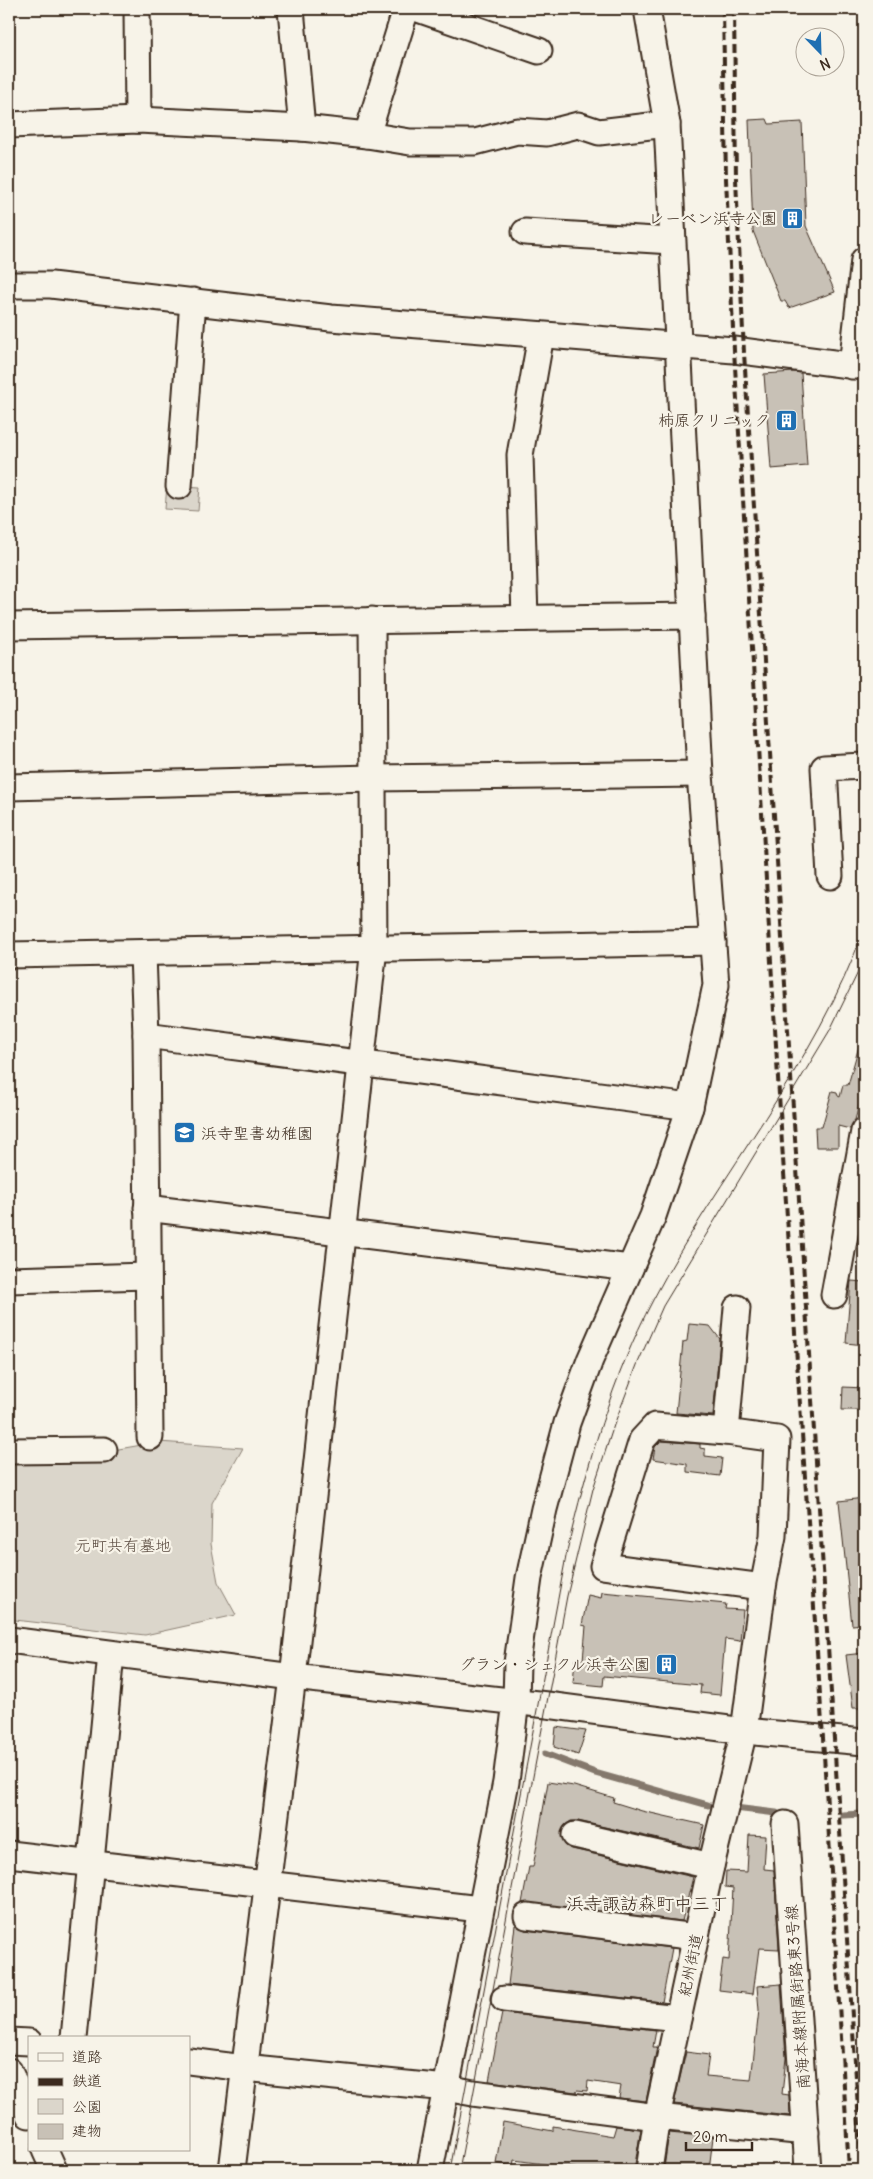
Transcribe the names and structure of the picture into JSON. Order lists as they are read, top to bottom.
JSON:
{
  "streets": {
    "street": ["紀州街道", "南海本線附属街路東3号線"]
  },
  "districts": ["浜寺諏訪森町中三丁"],
  "parks": ["元町共有墓地"],
  "places": {
    "building": ["レーベン浜寺公園", "柿原クリニック", "グラン・シェクル浜寺公園"],
    "school or university": ["浜寺聖書幼稚園"]
  },
  "legend": [
    "道路",
    "鉄道",
    "公園",
    "建物"
  ],
  "scale_bar": "20 m",
  "north": "bottom right"
}
